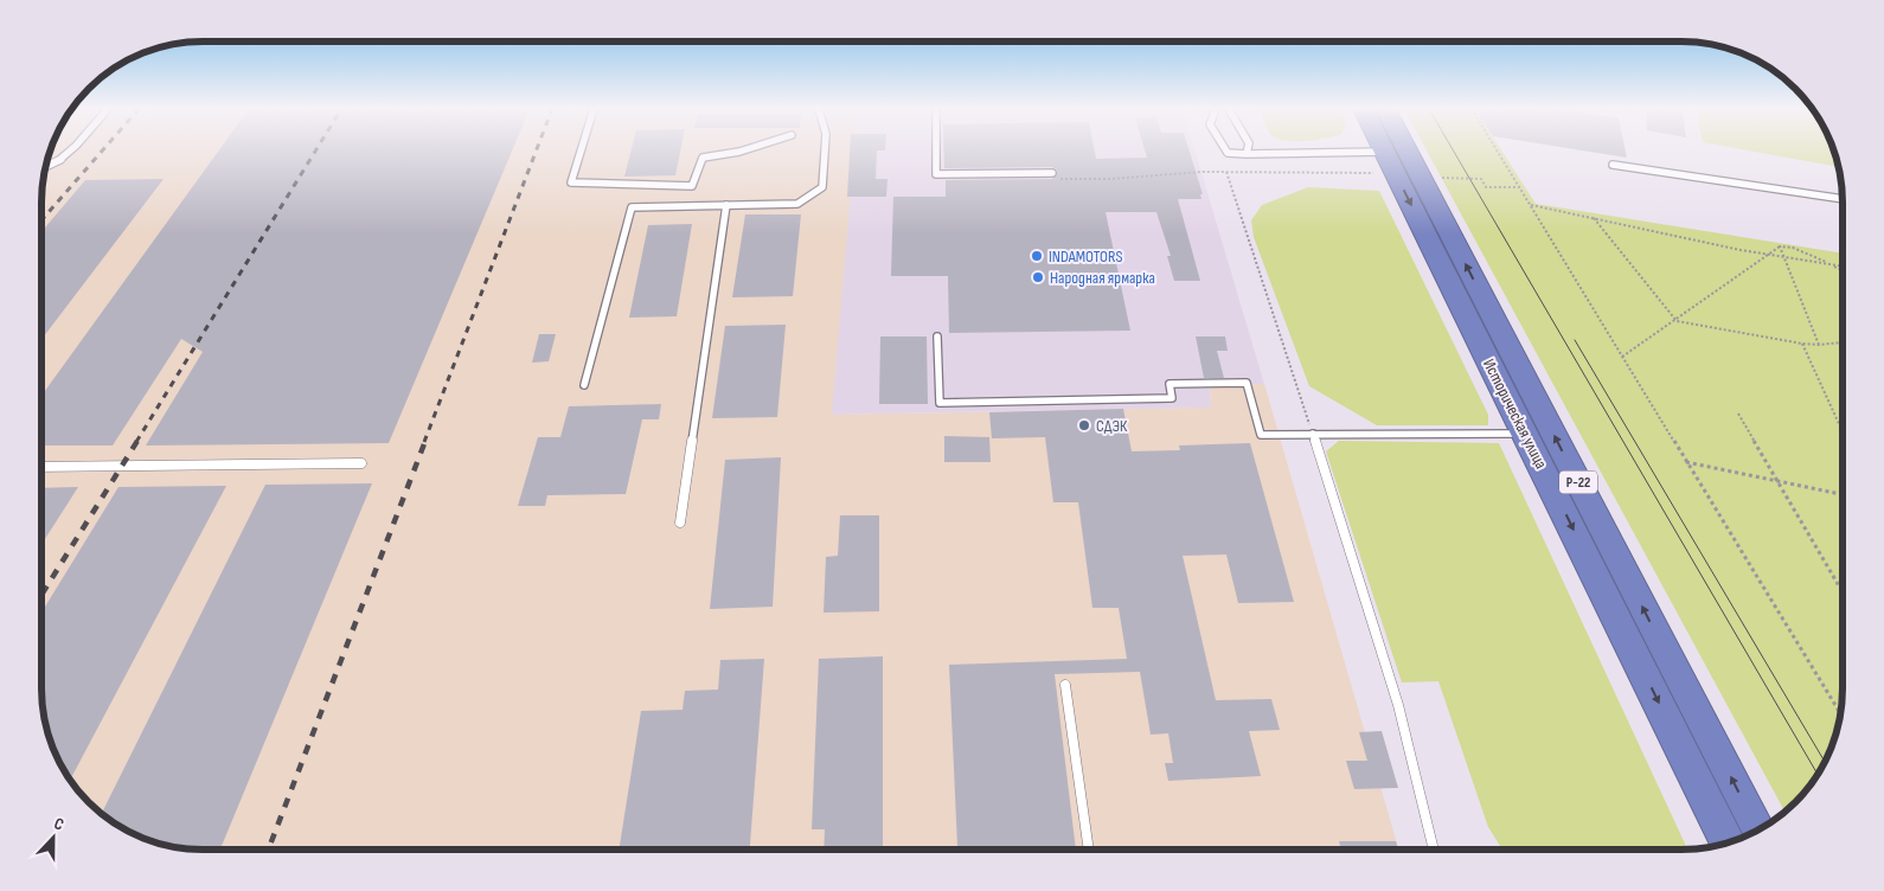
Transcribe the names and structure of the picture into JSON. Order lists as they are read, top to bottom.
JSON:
{
  "streets": {
    "highway": ["Историческая улица", "Р-22"]
  },
  "places": ["INDAMOTORS", "Народная ярмарка", "СДЭК"],
  "north": "top"
}
